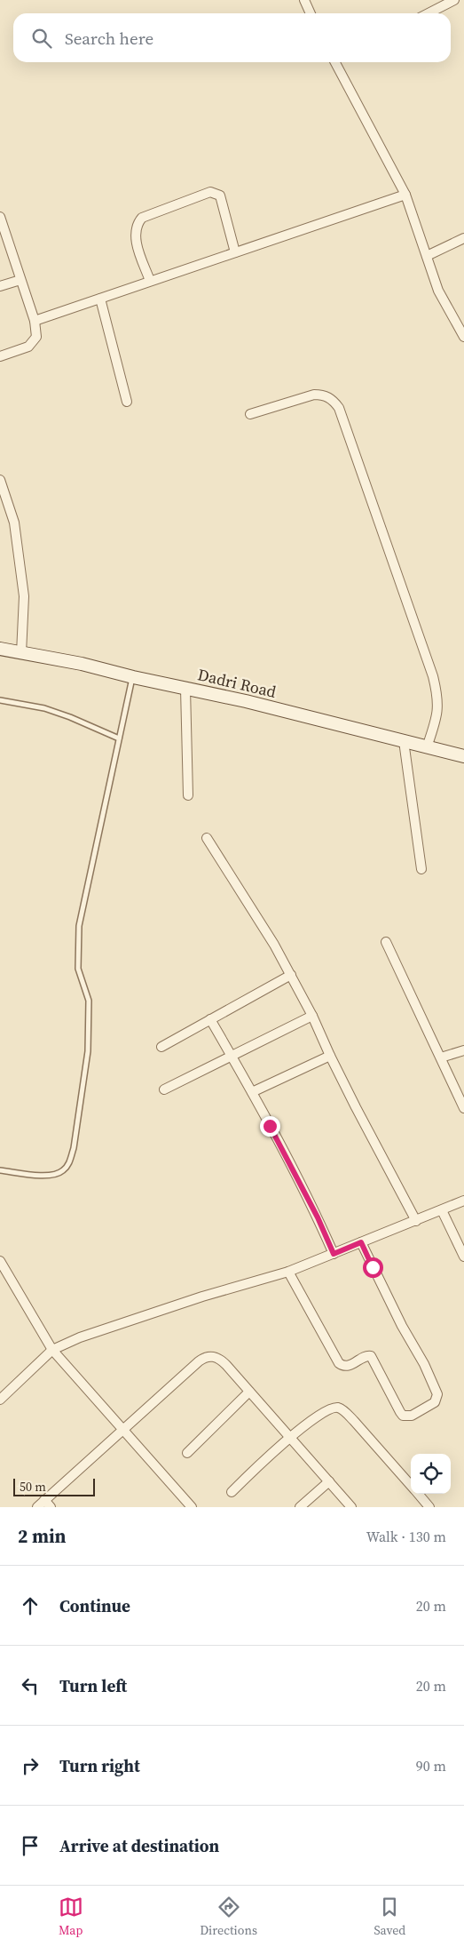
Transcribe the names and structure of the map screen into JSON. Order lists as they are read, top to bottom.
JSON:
{
  "streets": {
    "main road": ["Dadri Road"]
  },
  "scale_bar": "50 m",
  "page": {
    "search": "Search here",
    "scale": "50 m",
    "heading": ["2 min", "Walk · 130 m"],
    "list": [
      ["Continue", "20 m"],
      ["Turn left", "20 m"],
      ["Turn right", "90 m"],
      "Arrive at destination"
    ],
    "nav": ["Map", "Directions", "Saved"]
  }
}
